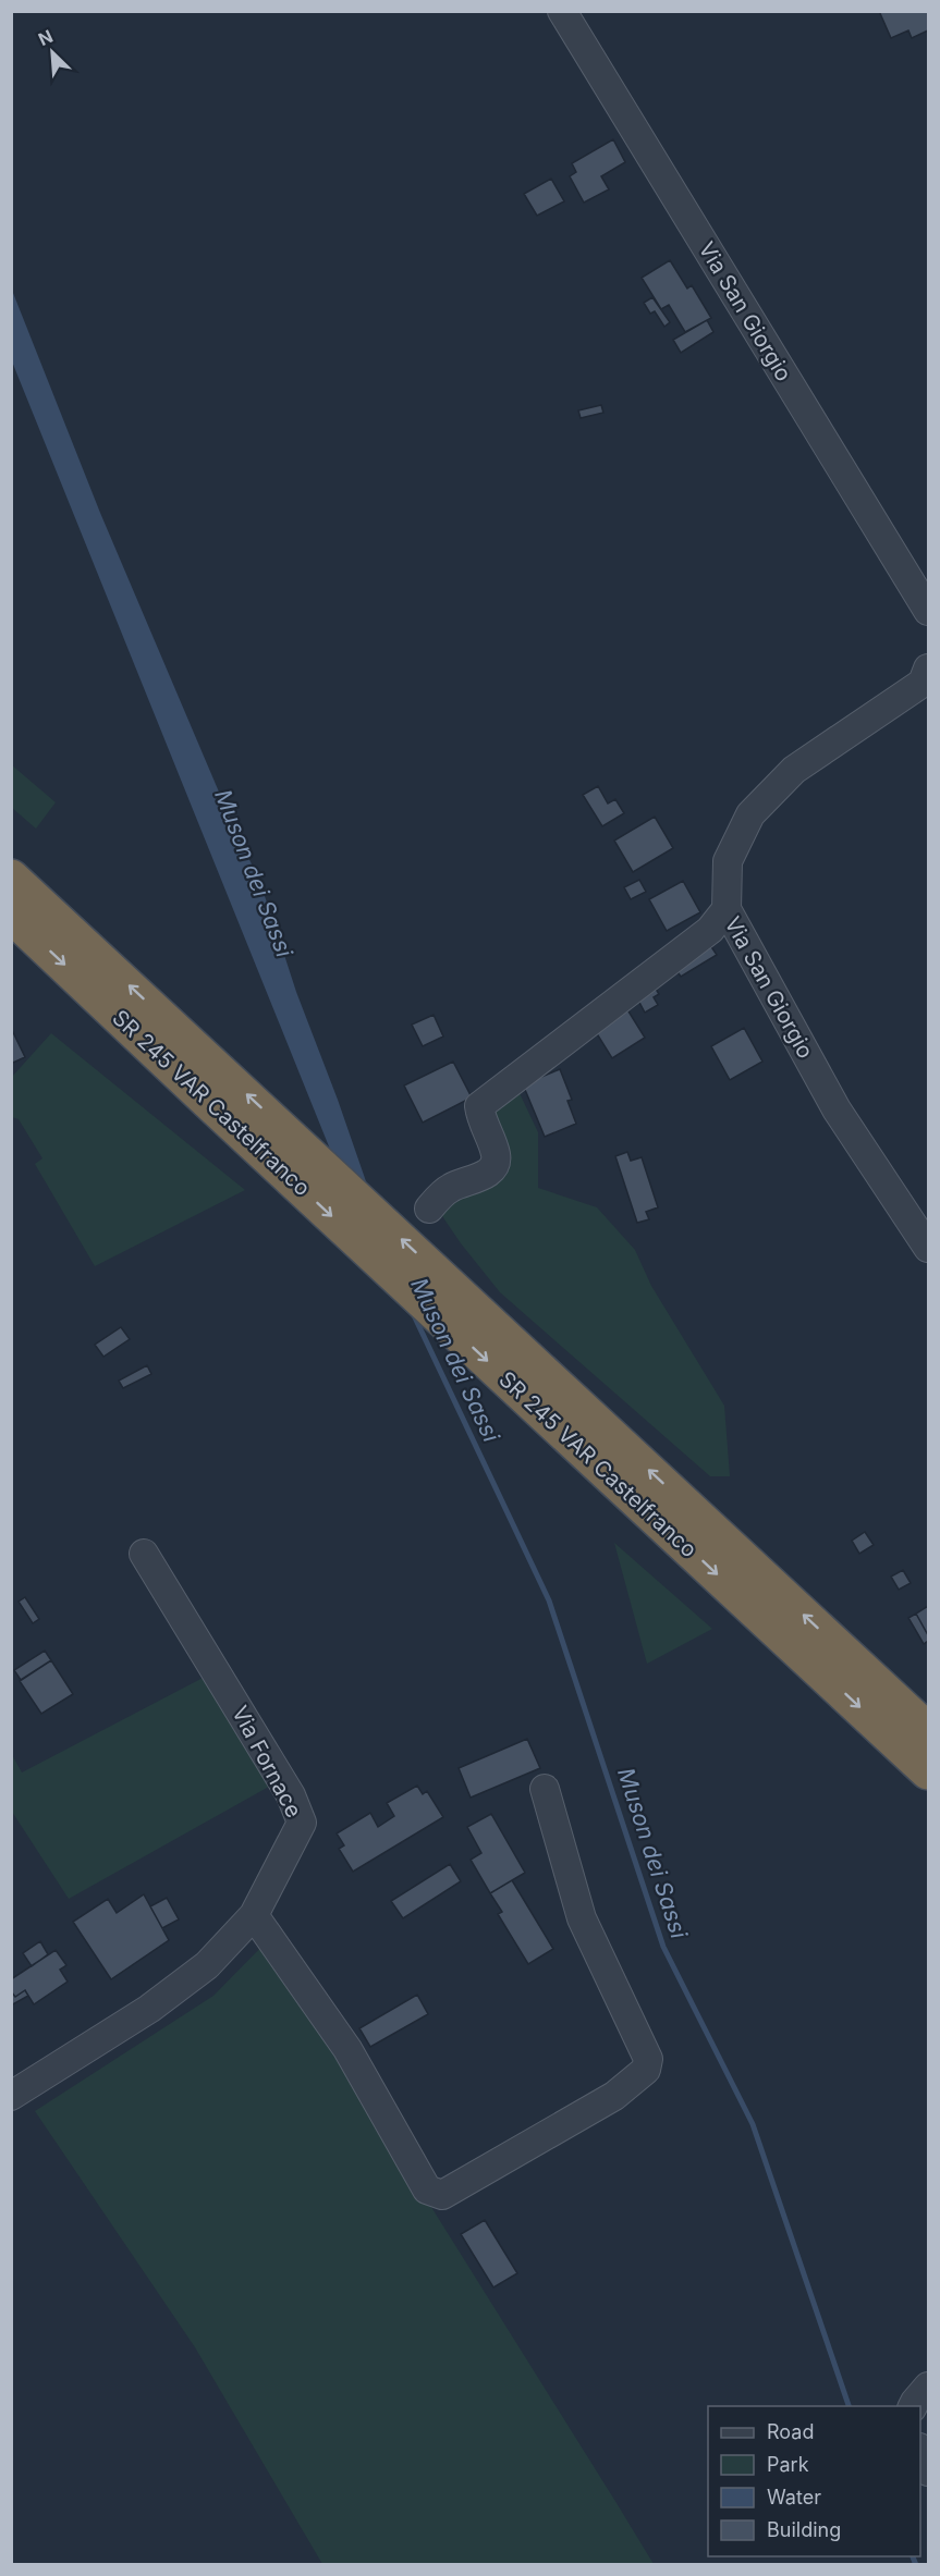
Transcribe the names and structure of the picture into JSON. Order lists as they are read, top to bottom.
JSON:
{
  "streets": {
    "highway": ["SR 245 VAR Castelfranco"],
    "street": ["Via San Giorgio", "Via Fornace"]
  },
  "water": ["Muson dei Sassi"],
  "legend": [
    "Road",
    "Park",
    "Water",
    "Building"
  ],
  "north": "top left"
}
